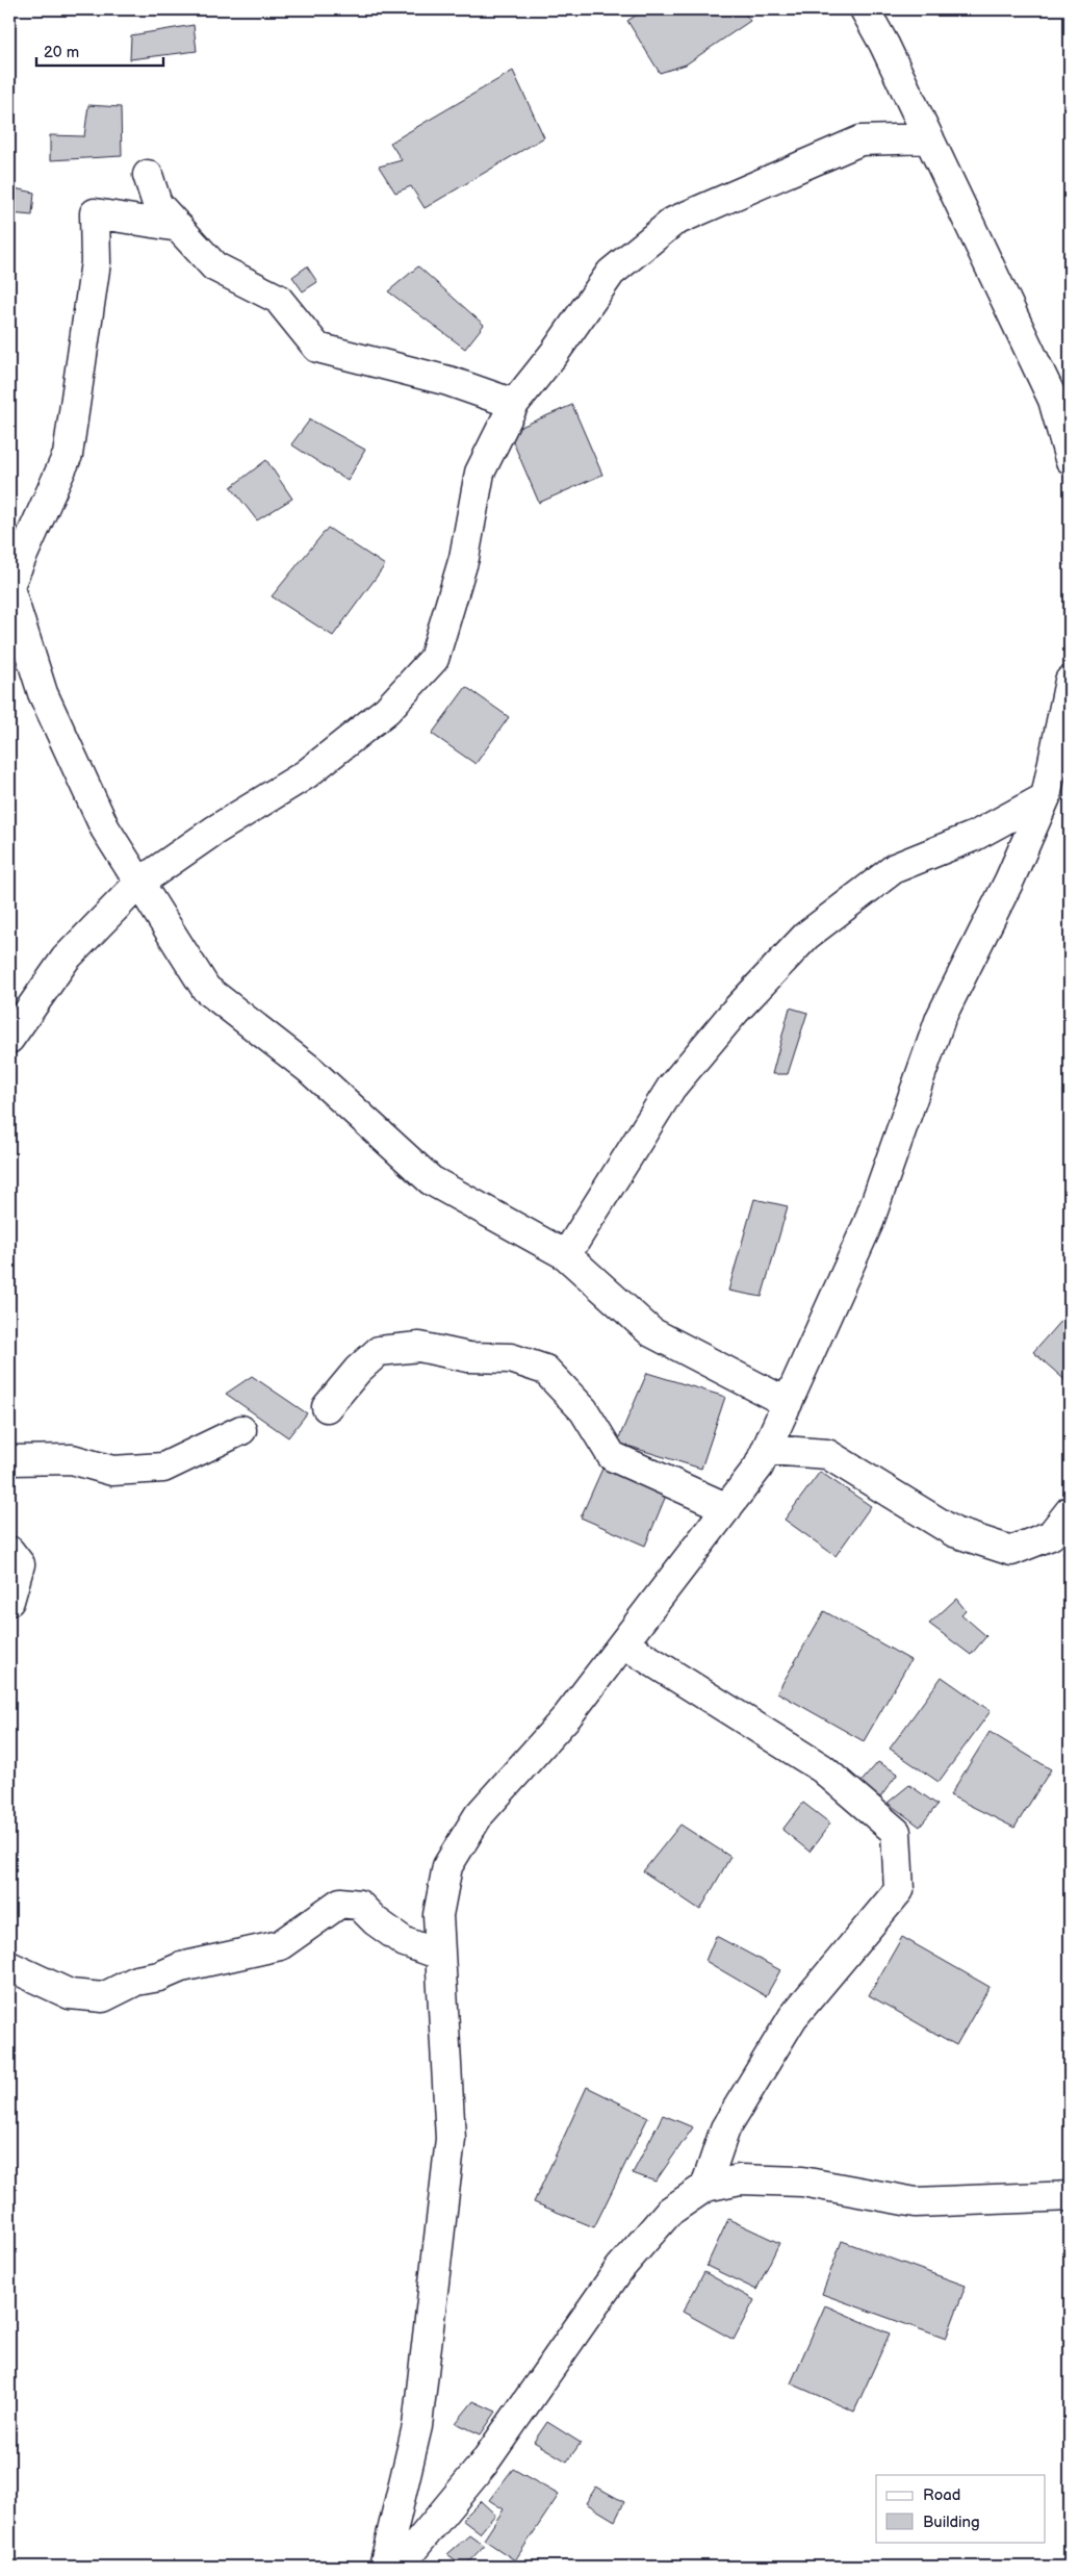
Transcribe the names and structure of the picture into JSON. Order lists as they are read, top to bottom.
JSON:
{
  "legend": ["Road", "Building"],
  "scale_bar": "20 m"
}
